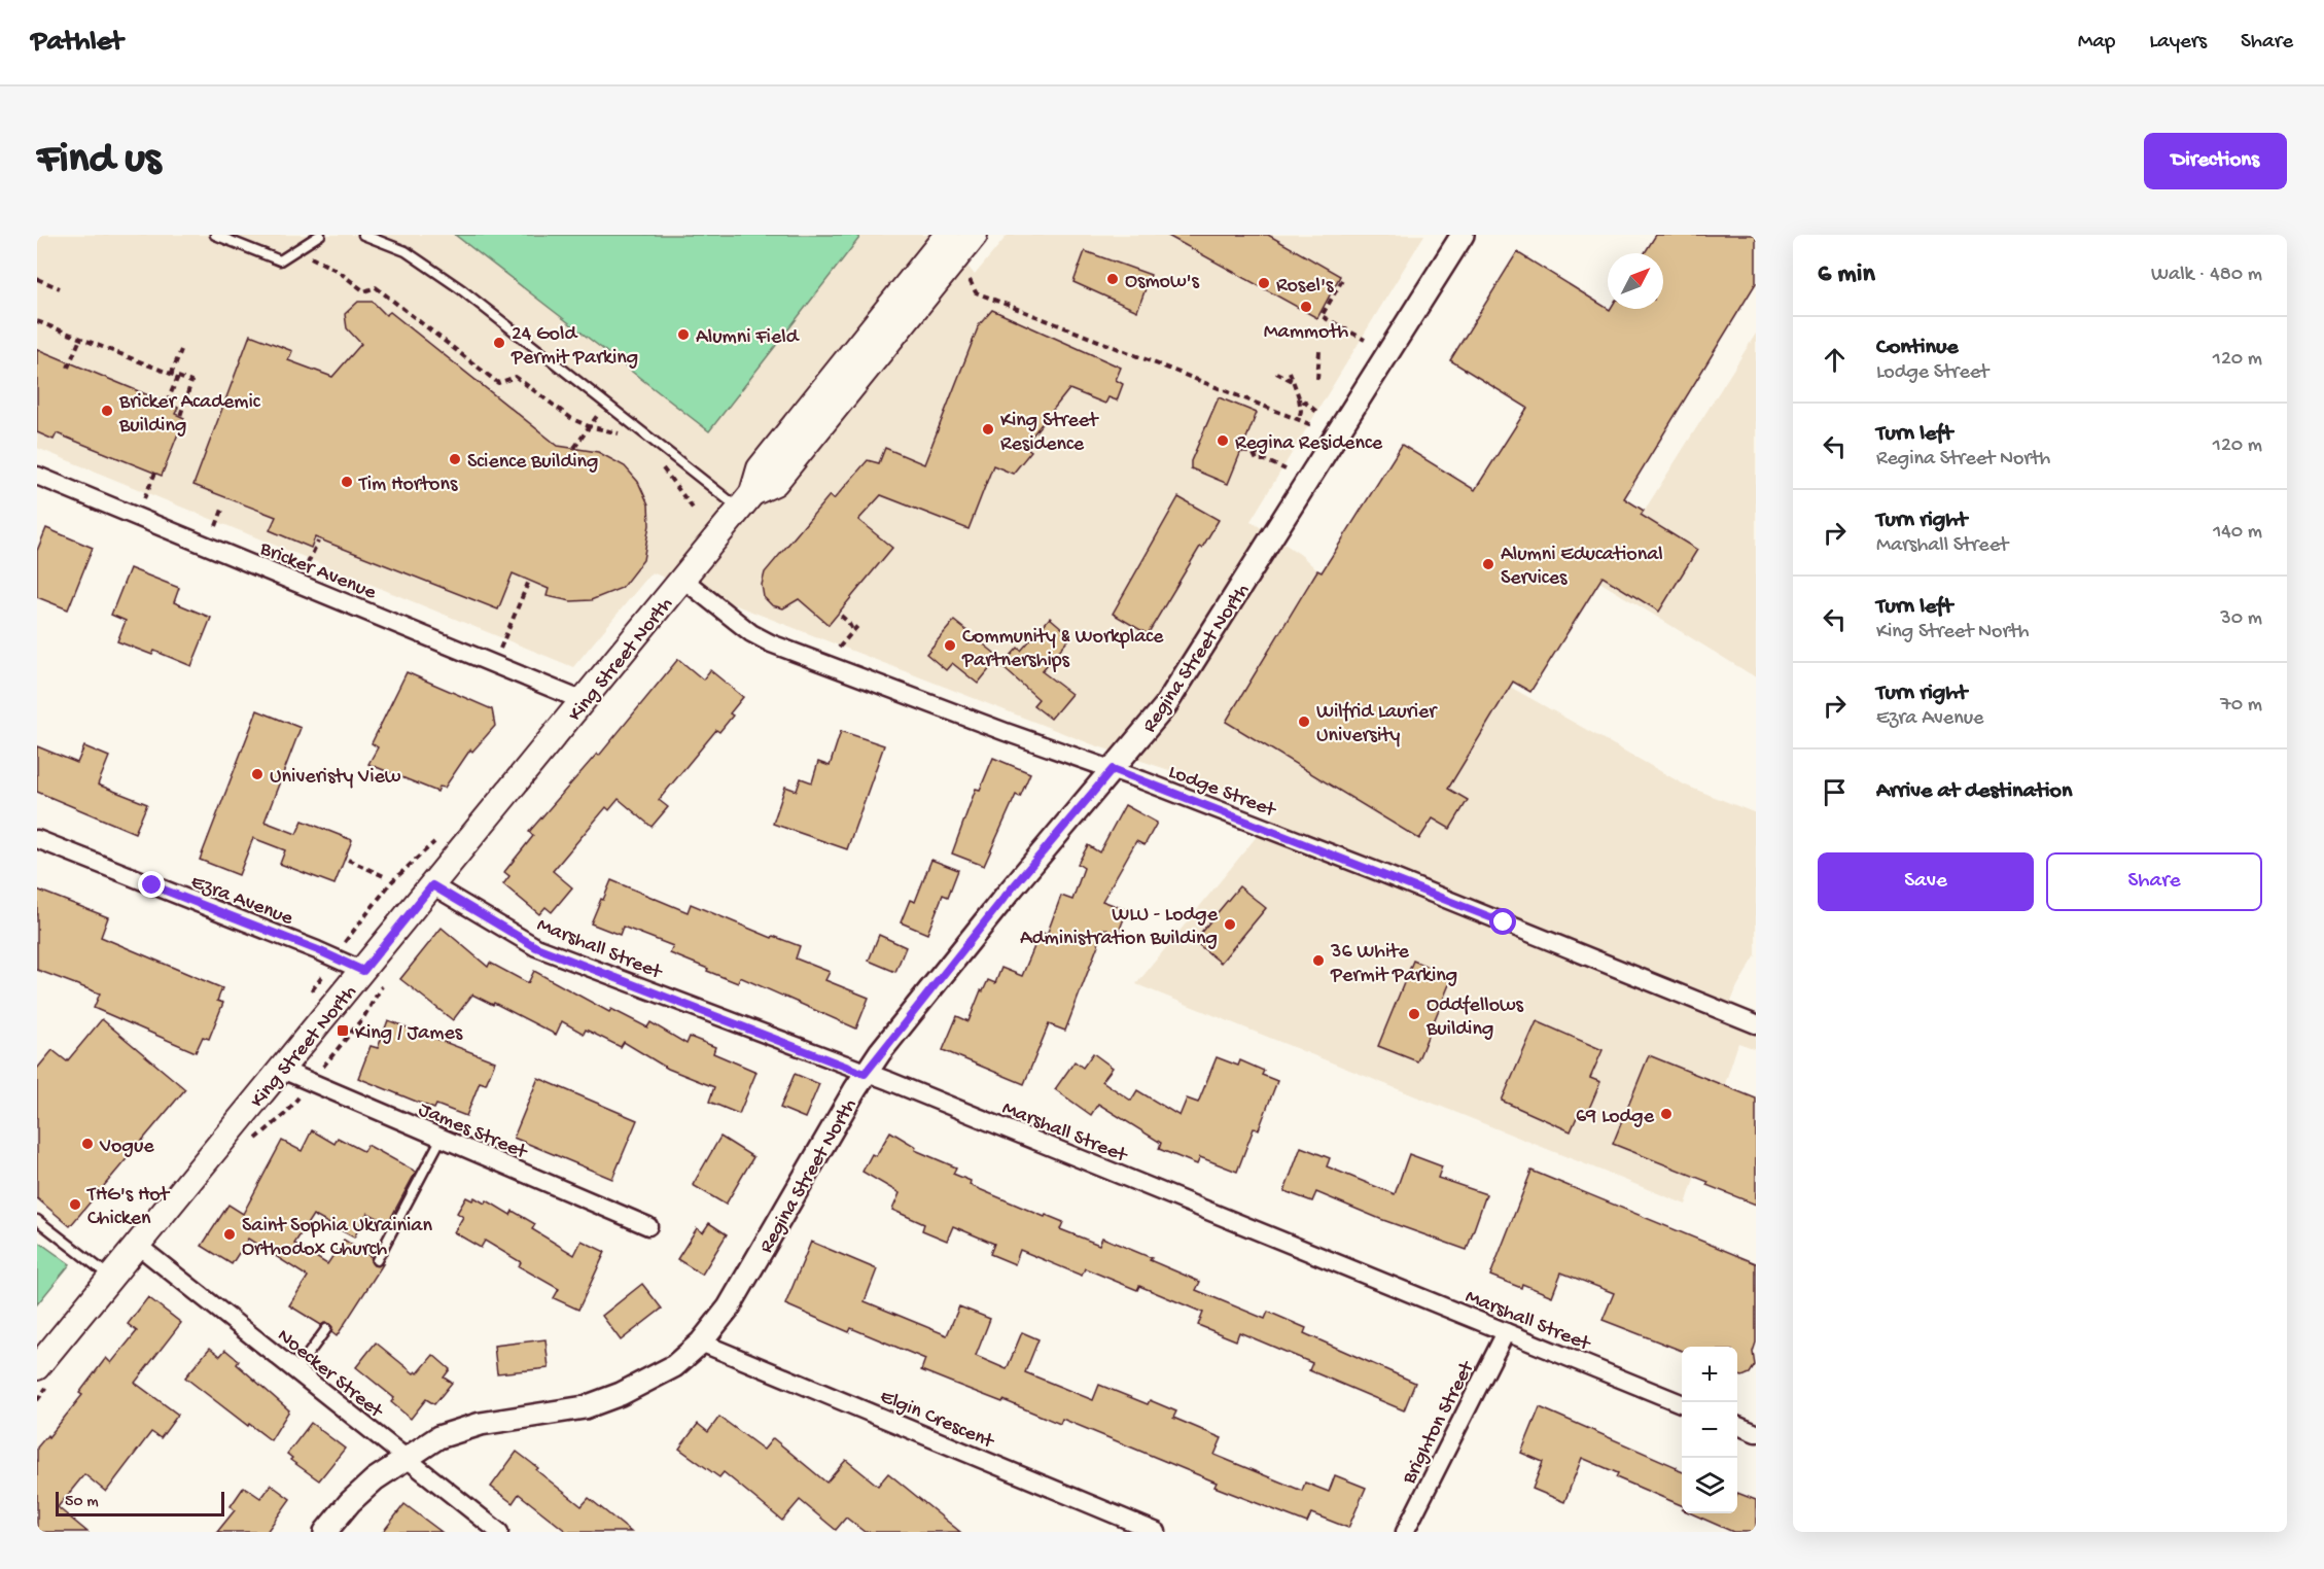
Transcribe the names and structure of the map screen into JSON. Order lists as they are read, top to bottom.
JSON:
{
  "streets": {
    "main road": ["King Street North"],
    "street": [
      "Bricker Avenue",
      "Regina Street North",
      "Lodge Street",
      "Ezra Avenue",
      "Marshall Street",
      "James Street",
      "Noecker Street",
      "Elgin Crescent",
      "Brighton Street"
    ]
  },
  "crossings": [
    ["Bricker Avenue", "King Street North"],
    ["Regina Street North", "Lodge Street"],
    ["Regina Street North", "Marshall Street"],
    ["Regina Street North", "Noecker Street"],
    ["Regina Street North", "Elgin Crescent"],
    ["King Street North", "Lodge Street"],
    ["King Street North", "Ezra Avenue"],
    ["King Street North", "Marshall Street"],
    ["King Street North", "James Street"],
    ["King Street North", "Noecker Street"],
    ["Marshall Street", "Brighton Street"]
  ],
  "places": {
    "other": [
      "Osmow's",
      "Rosel's",
      "Mammoth",
      "Alumni Field",
      "24 Gold Permit Parking",
      "Bricker Academic Building",
      "King Street Residence",
      "Regina Residence",
      "Science Building",
      "Tim Hortons",
      "Alumni Educational Services",
      "Community & Workplace Partnerships",
      "Wilfrid Laurier University",
      "Univeristy View",
      "WLU - Lodge Administration Building",
      "36 White Permit Parking",
      "Oddfellows Building",
      "69 Lodge",
      "Vogue",
      "THG's Hot Chicken",
      "Saint Sophia Ukrainian Orthodox Church"
    ],
    "transit": ["King / James"]
  },
  "scale_bar": "50 m",
  "north": "top right",
  "page": {
    "header": "Pathlet",
    "nav": ["Map", "Layers", "Share"],
    "buttons": [
      "Directions",
      ["Save", "Share"]
    ],
    "title": "Find us",
    "heading": ["6 min", "Walk · 480 m"],
    "list": [
      ["Continue", "Lodge Street", "120 m"],
      ["Turn left", "Regina Street North", "120 m"],
      ["Turn right", "Marshall Street", "140 m"],
      ["Turn left", "King Street North", "30 m"],
      ["Turn right", "Ezra Avenue", "70 m"],
      "Arrive at destination"
    ],
    "map_buttons": ["+", "−"],
    "scale": "50 m"
  }
}
